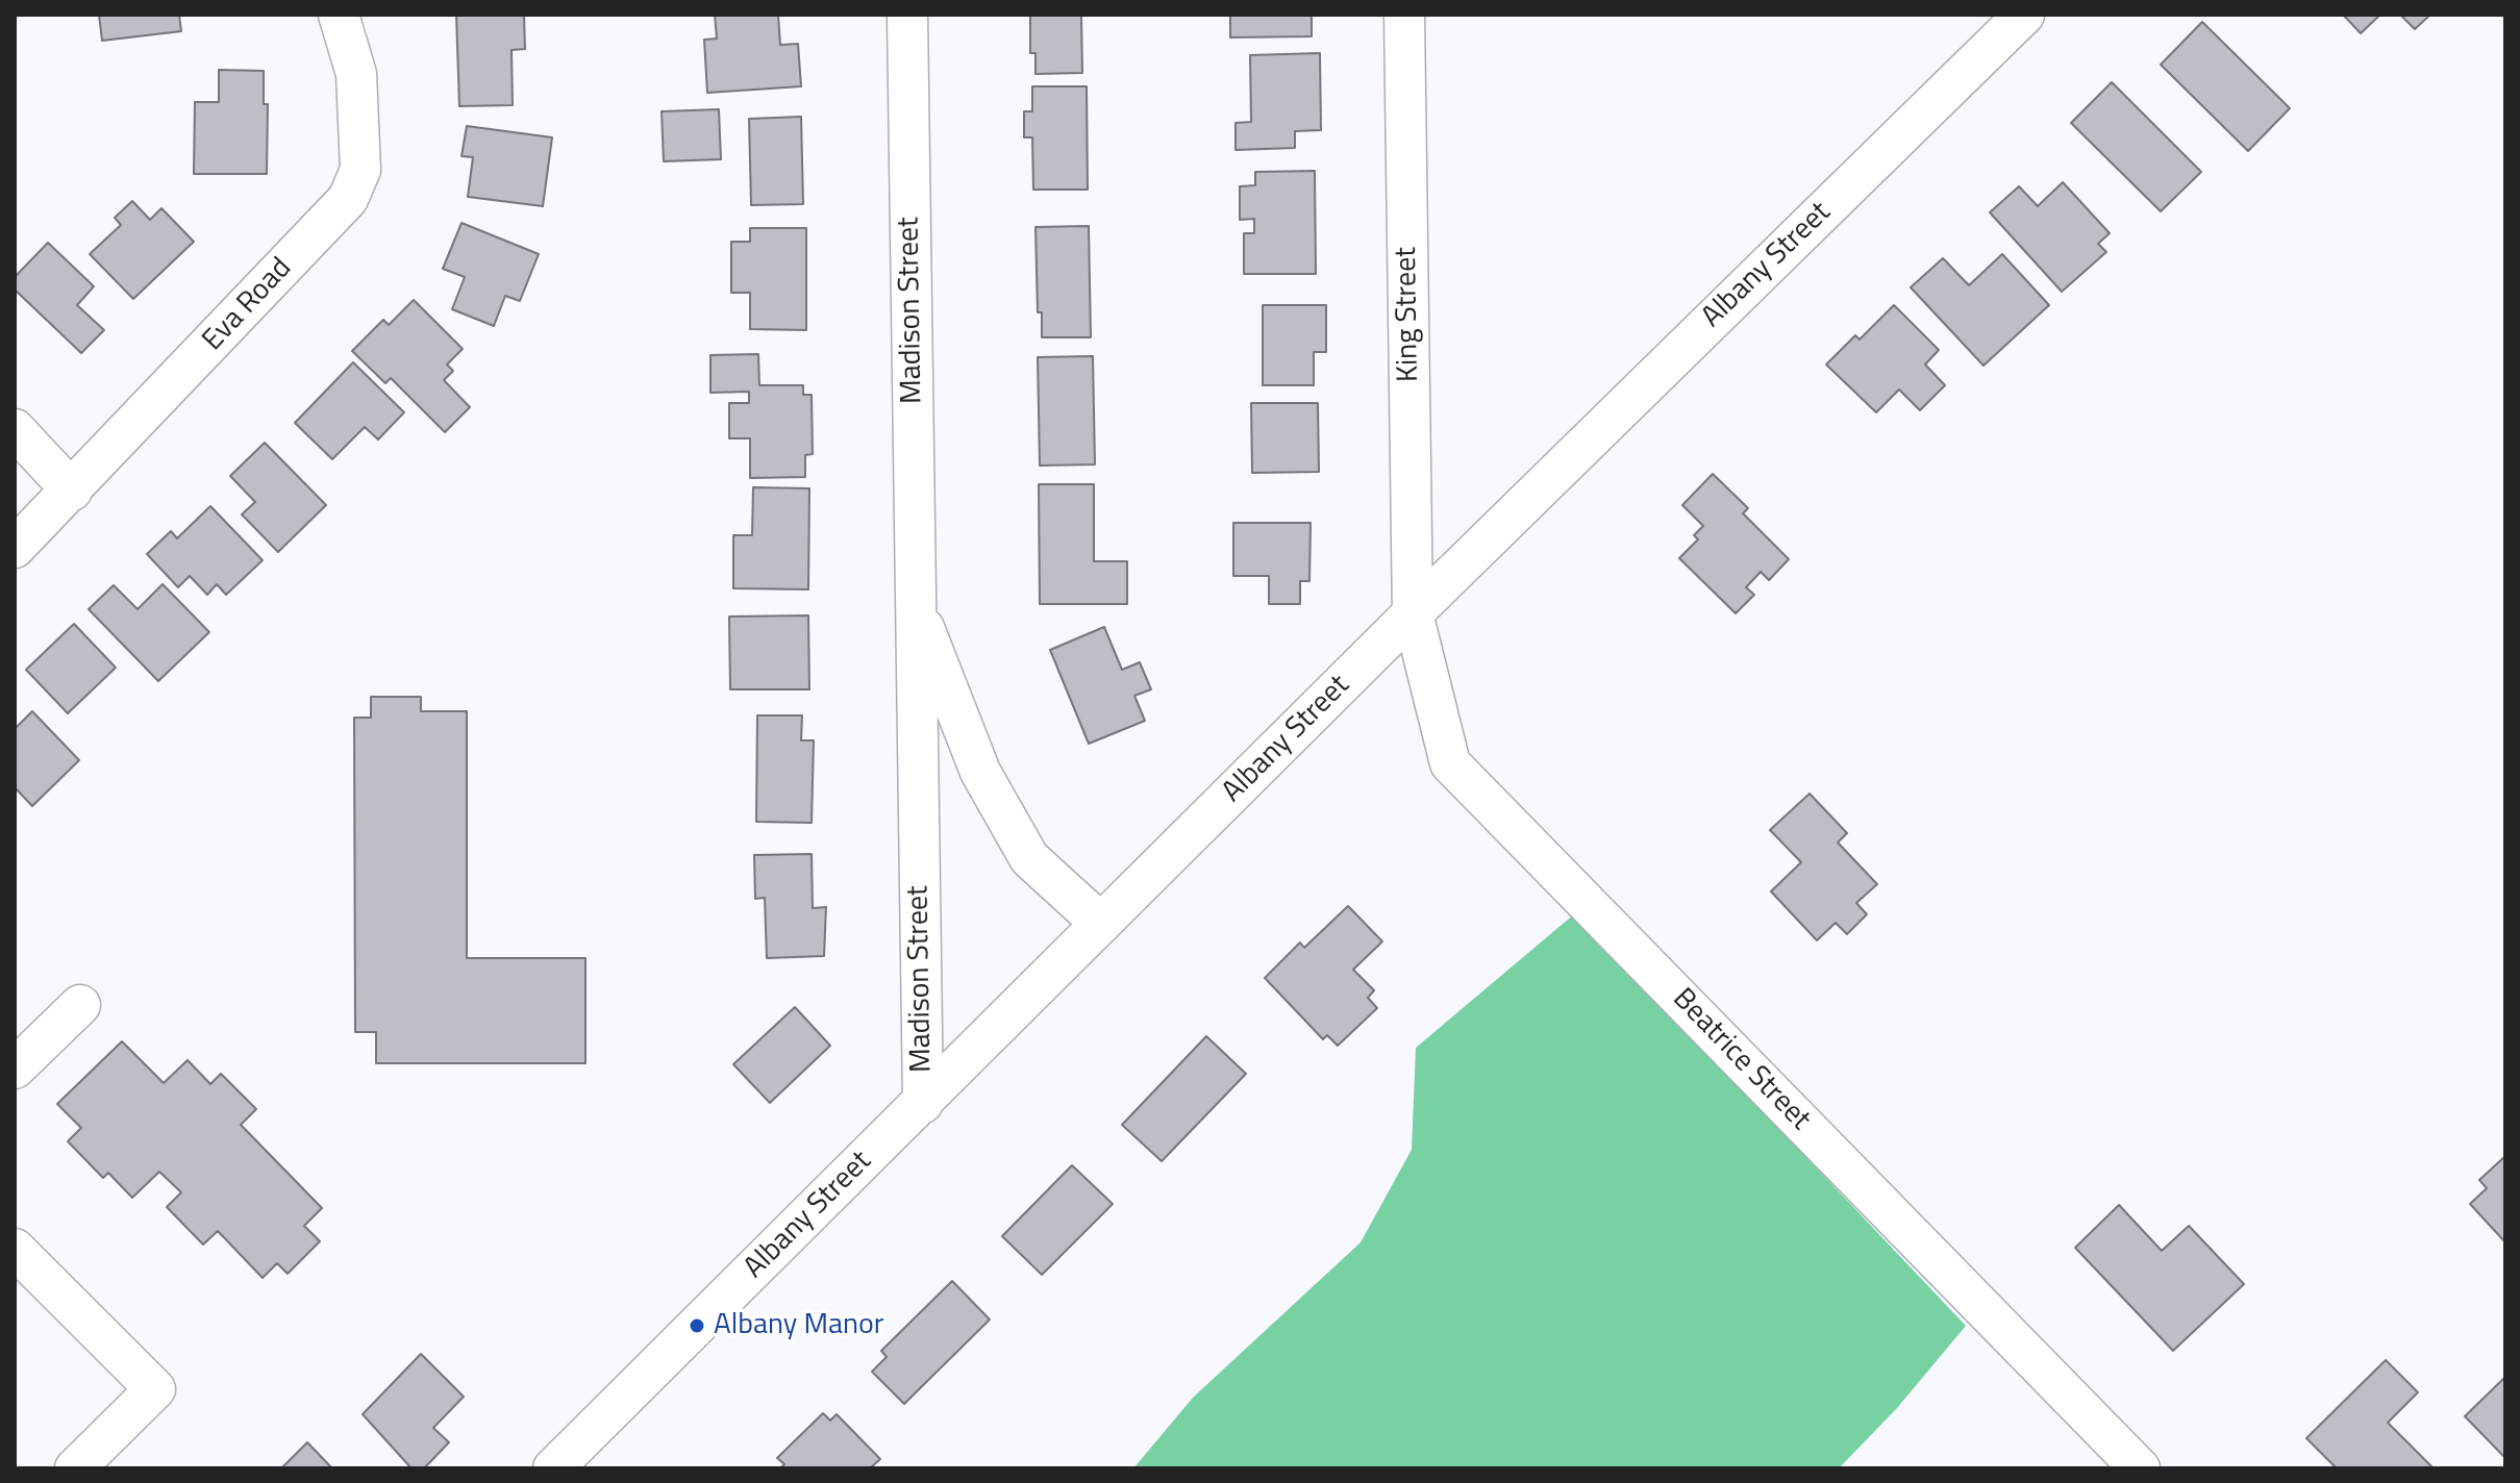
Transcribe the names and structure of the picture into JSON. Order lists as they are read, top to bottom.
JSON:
{
  "streets": {
    "street": [
      "Albany Street",
      "Eva Road",
      "Madison Street",
      "King Street",
      "Beatrice Street"
    ]
  },
  "crossings": [
    ["Albany Street", "Madison Street"],
    ["Albany Street", "King Street"],
    ["Albany Street", "Beatrice Street"],
    ["King Street", "Beatrice Street"]
  ],
  "places": ["Albany Manor"]
}
